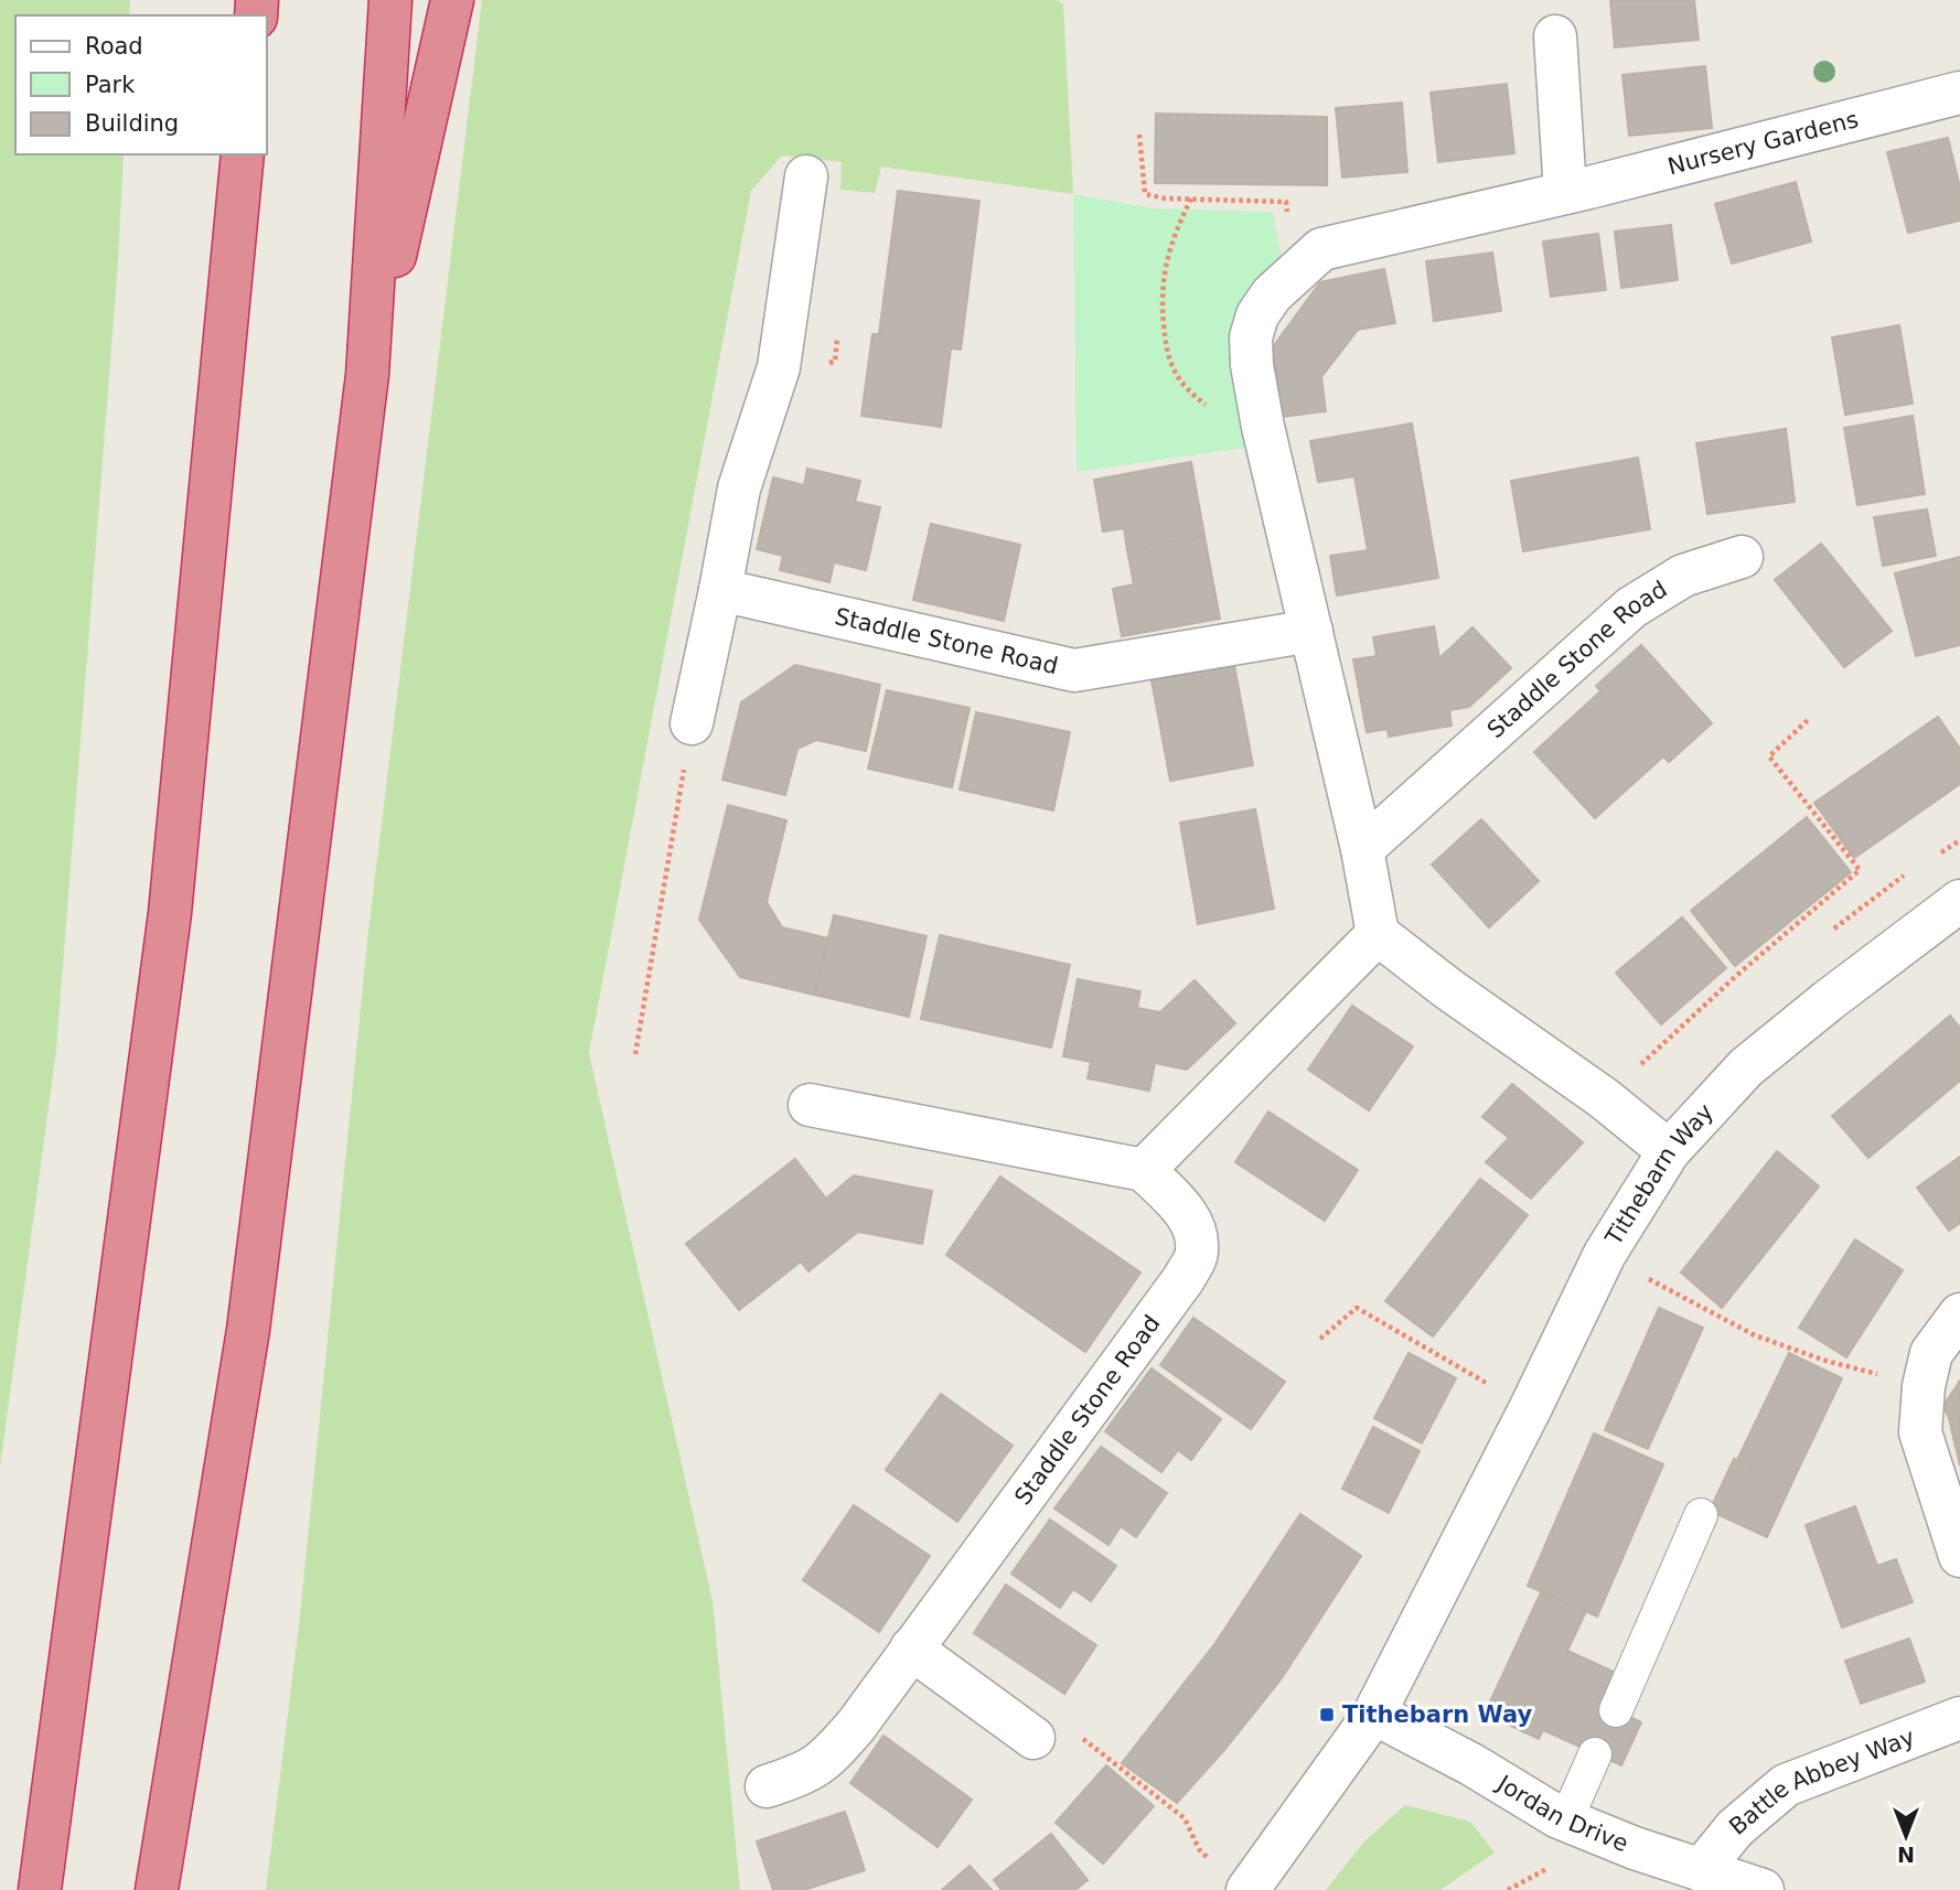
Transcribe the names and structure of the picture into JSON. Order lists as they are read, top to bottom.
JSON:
{
  "streets": {
    "street": [
      "Nursery Gardens",
      "Staddle Stone Road",
      "Tithebarn Way",
      "Battle Abbey Way",
      "Jordan Drive"
    ]
  },
  "crossings": [
    ["Tithebarn Way", "Jordan Drive"],
    ["Battle Abbey Way", "Jordan Drive"]
  ],
  "places": {
    "transit": ["Tithebarn Way"]
  },
  "legend": ["Road", "Park", "Building"],
  "north": "bottom"
}
